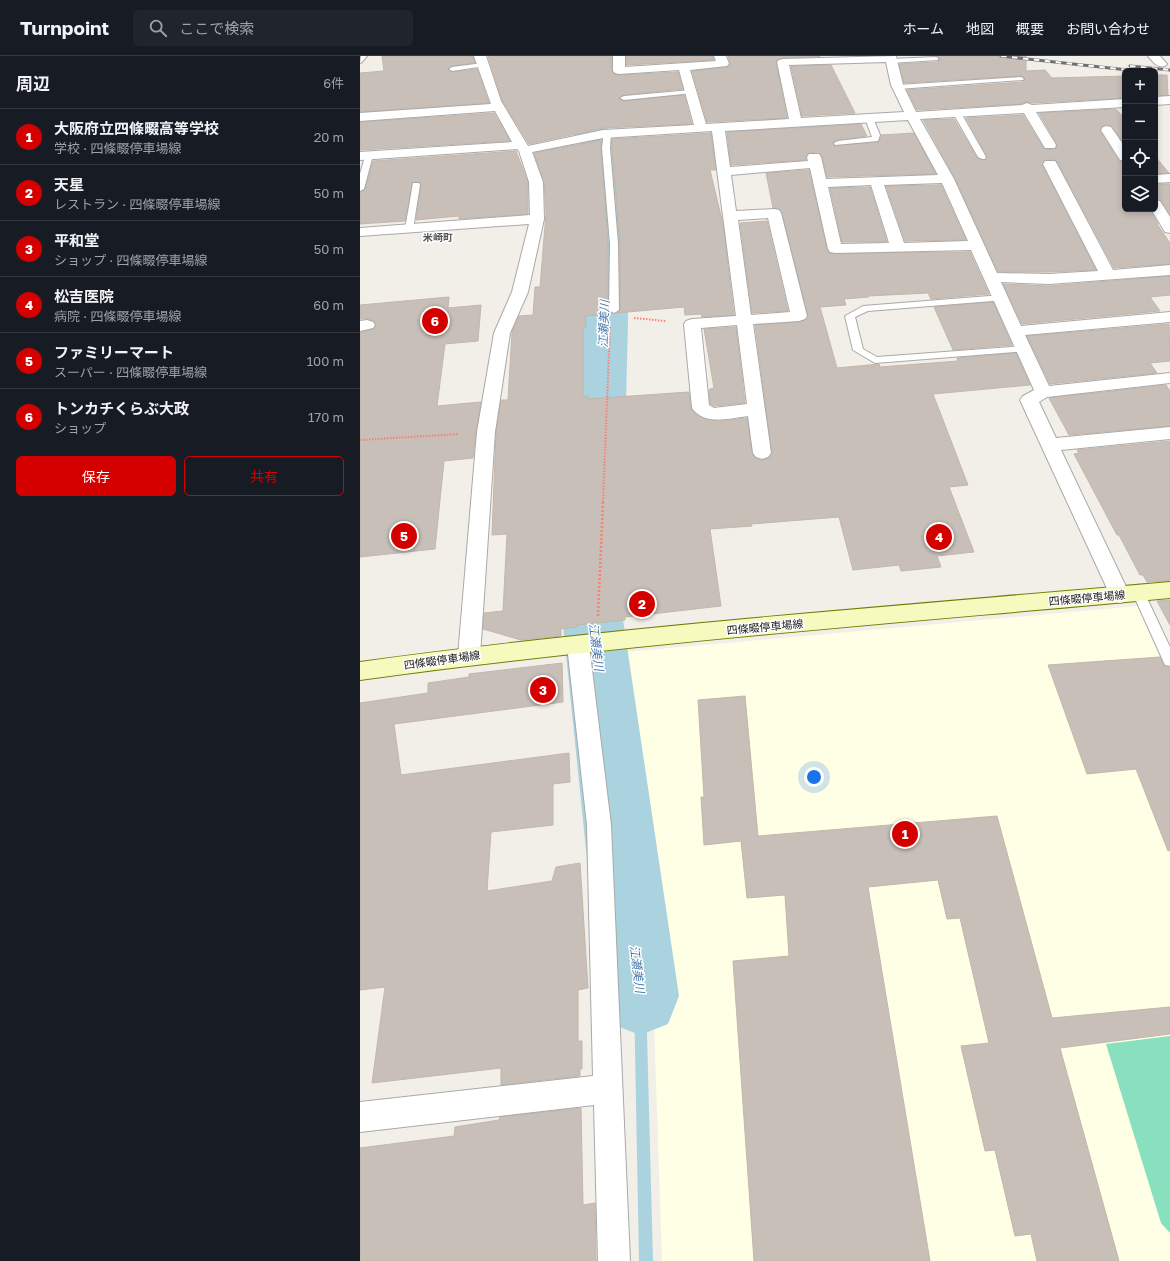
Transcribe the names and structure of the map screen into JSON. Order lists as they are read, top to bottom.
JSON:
{
  "streets": {
    "main road": ["四條畷停車場線"]
  },
  "districts": ["米崎町"],
  "water": ["江瀬美川"],
  "page": {
    "header": "Turnpoint",
    "search": "ここで検索",
    "nav": [
      "ホーム",
      "地図",
      "概要",
      "お問い合わせ"
    ],
    "heading": ["周辺", "6件"],
    "map_buttons": ["+", "−"],
    "list": [
      {
        "mark": "1",
        "name": "大阪府立四條畷高等学校",
        "note": "学校 · 四條畷停車場線",
        "value": "20 m"
      },
      {
        "mark": "2",
        "name": "天星",
        "note": "レストラン · 四條畷停車場線",
        "value": "50 m"
      },
      {
        "mark": "3",
        "name": "平和堂",
        "note": "ショップ · 四條畷停車場線",
        "value": "50 m"
      },
      {
        "mark": "4",
        "name": "松吉医院",
        "note": "病院 · 四條畷停車場線",
        "value": "60 m"
      },
      {
        "mark": "5",
        "name": "ファミリーマート",
        "note": "スーパー · 四條畷停車場線",
        "value": "100 m"
      },
      {
        "mark": "6",
        "name": "トンカチくらぶ大政",
        "note": "ショップ",
        "value": "170 m"
      }
    ],
    "pins": [
      "6",
      "5",
      "4",
      "2",
      "3",
      "1"
    ],
    "buttons": ["保存", "共有"]
  }
}
